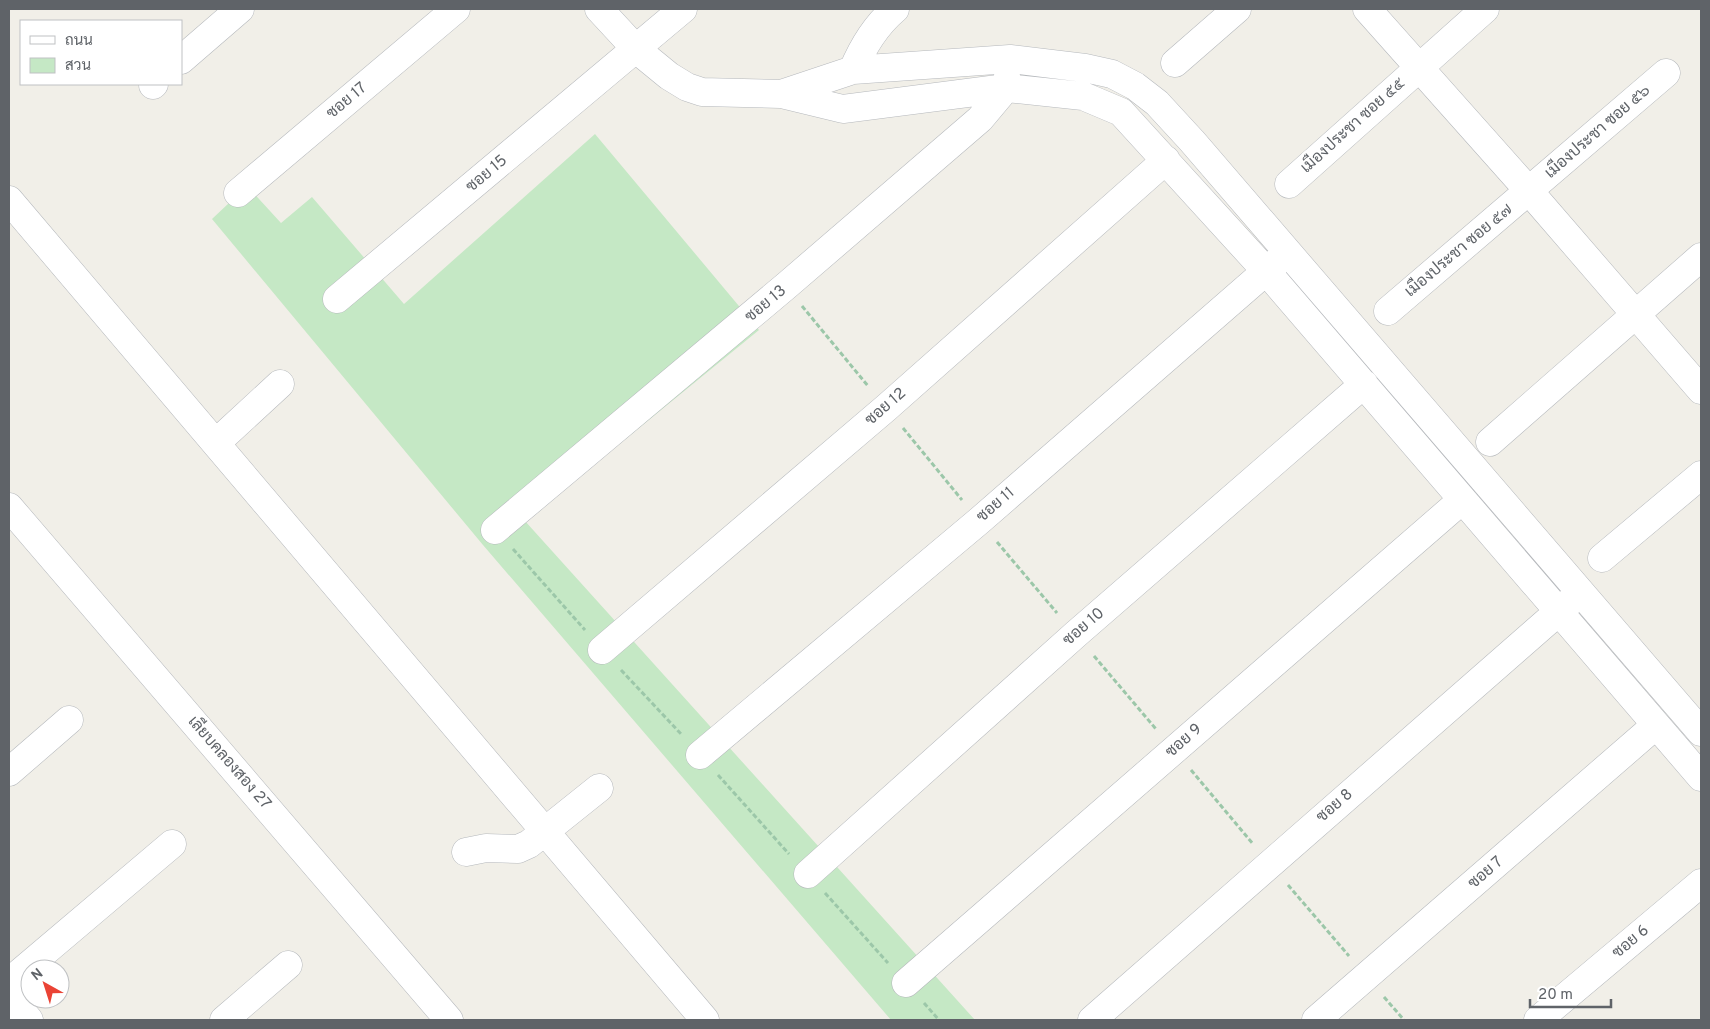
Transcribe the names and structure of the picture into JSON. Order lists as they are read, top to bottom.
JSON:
{
  "streets": {
    "street": [
      "ซอย 17",
      "เมืองประชา ซอย ๕๕",
      "เมืองประชา ซอย ๕๖",
      "ซอย 15",
      "เมืองประชา ซอย ๕๗",
      "ซอย 13",
      "ซอย 12",
      "ซอย 11",
      "ซอย 10",
      "ซอย 9",
      "เลียบคลองสอง 27",
      "ซอย 8",
      "ซอย 7",
      "ซอย 6"
    ]
  },
  "crossings": [
    ["เมืองประชา ซอย ๕๖", "เมืองประชา ซอย ๕๗"]
  ],
  "legend": ["ถนน", "สวน"],
  "scale_bar": "20 m",
  "north": "top left"
}
